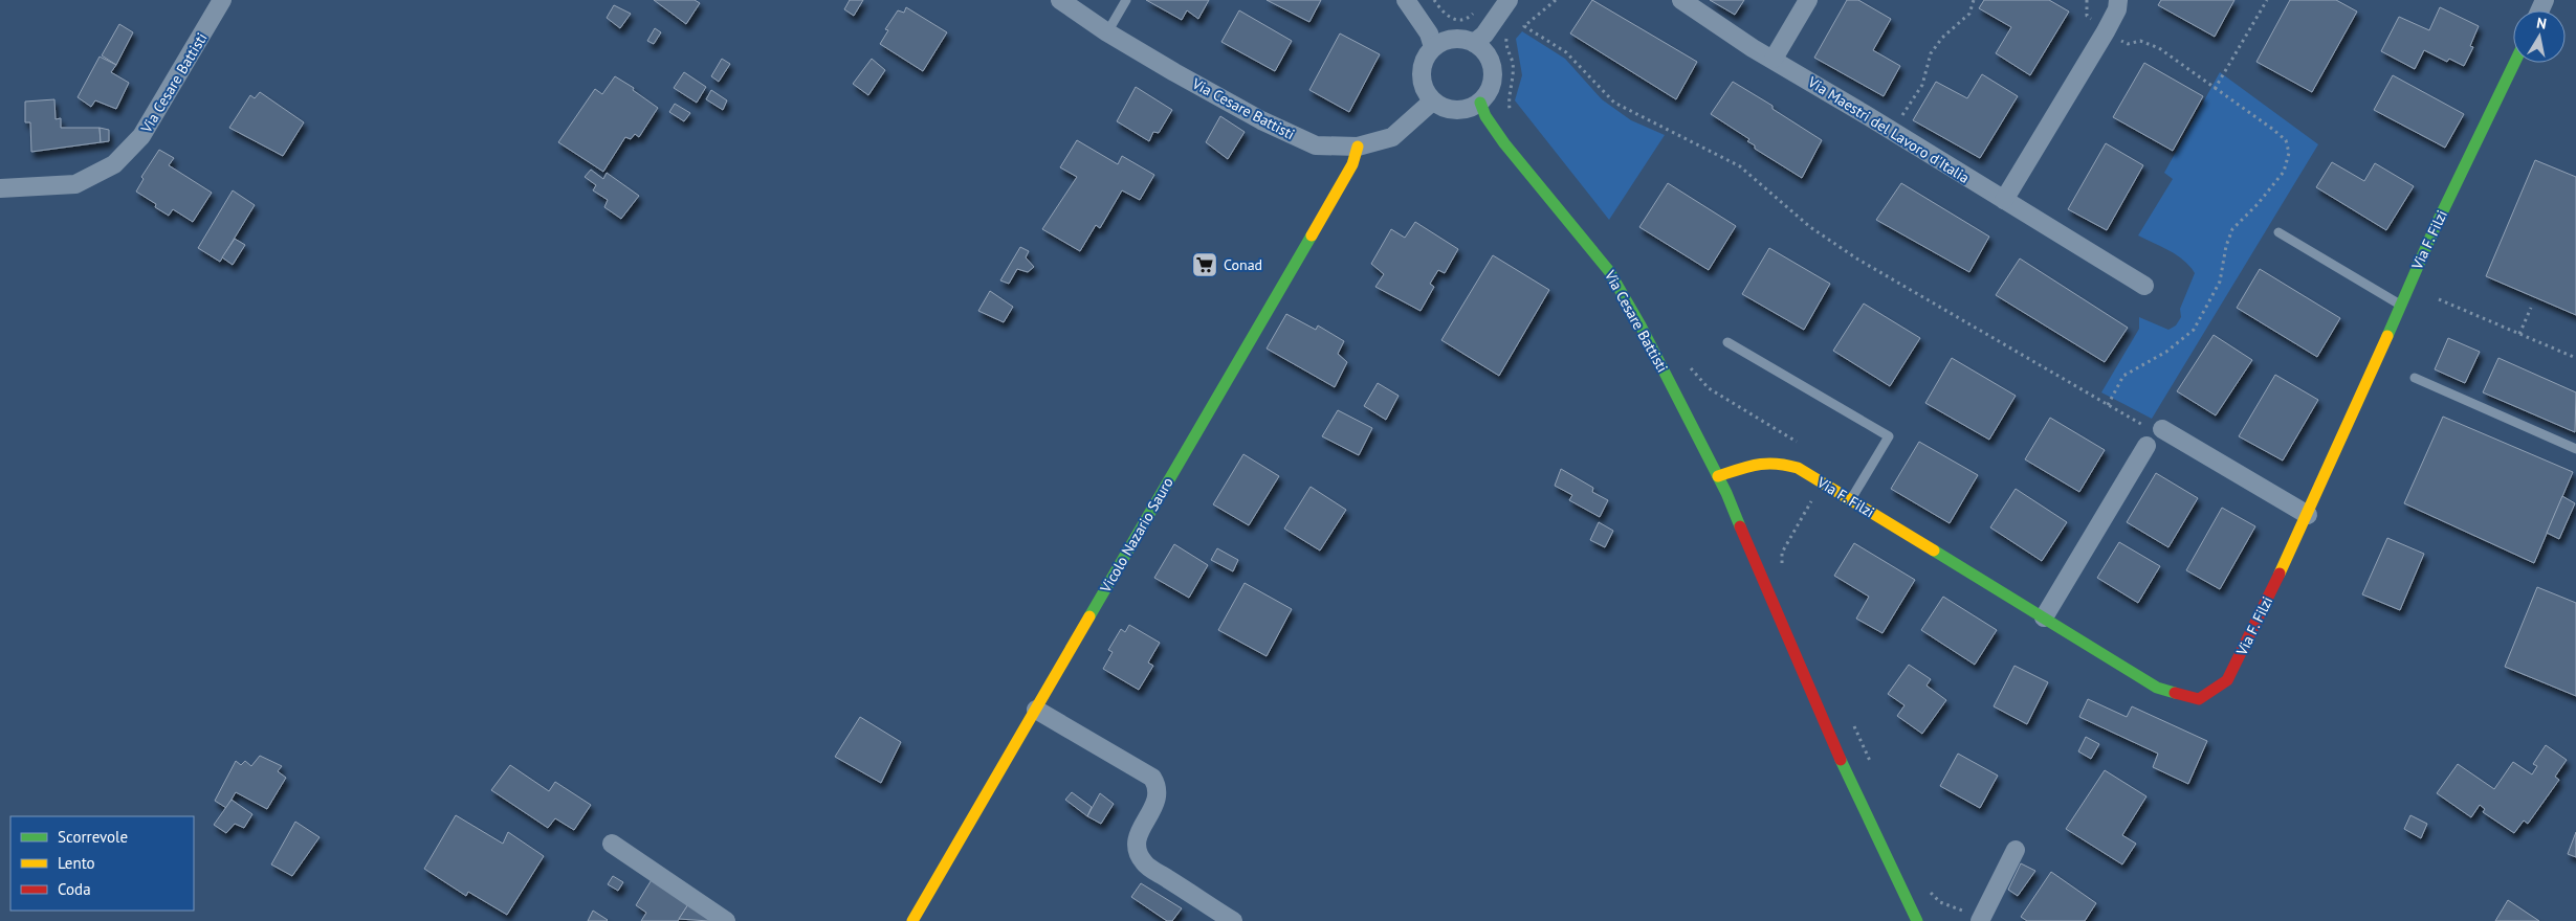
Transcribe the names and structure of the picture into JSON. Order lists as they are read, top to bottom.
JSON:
{
  "streets": {
    "street": [
      "Via Cesare Battisti",
      "Via Maestri del Lavoro d'Italia",
      "Via F. Filzi",
      "Vicolo Nazario Sauro"
    ]
  },
  "crossings": [
    ["Via Cesare Battisti", "Via F. Filzi"],
    ["Via Cesare Battisti", "Vicolo Nazario Sauro"]
  ],
  "places": {
    "supermarket": ["Conad"]
  },
  "legend": ["Scorrevole", "Lento", "Coda"],
  "north": "top"
}
